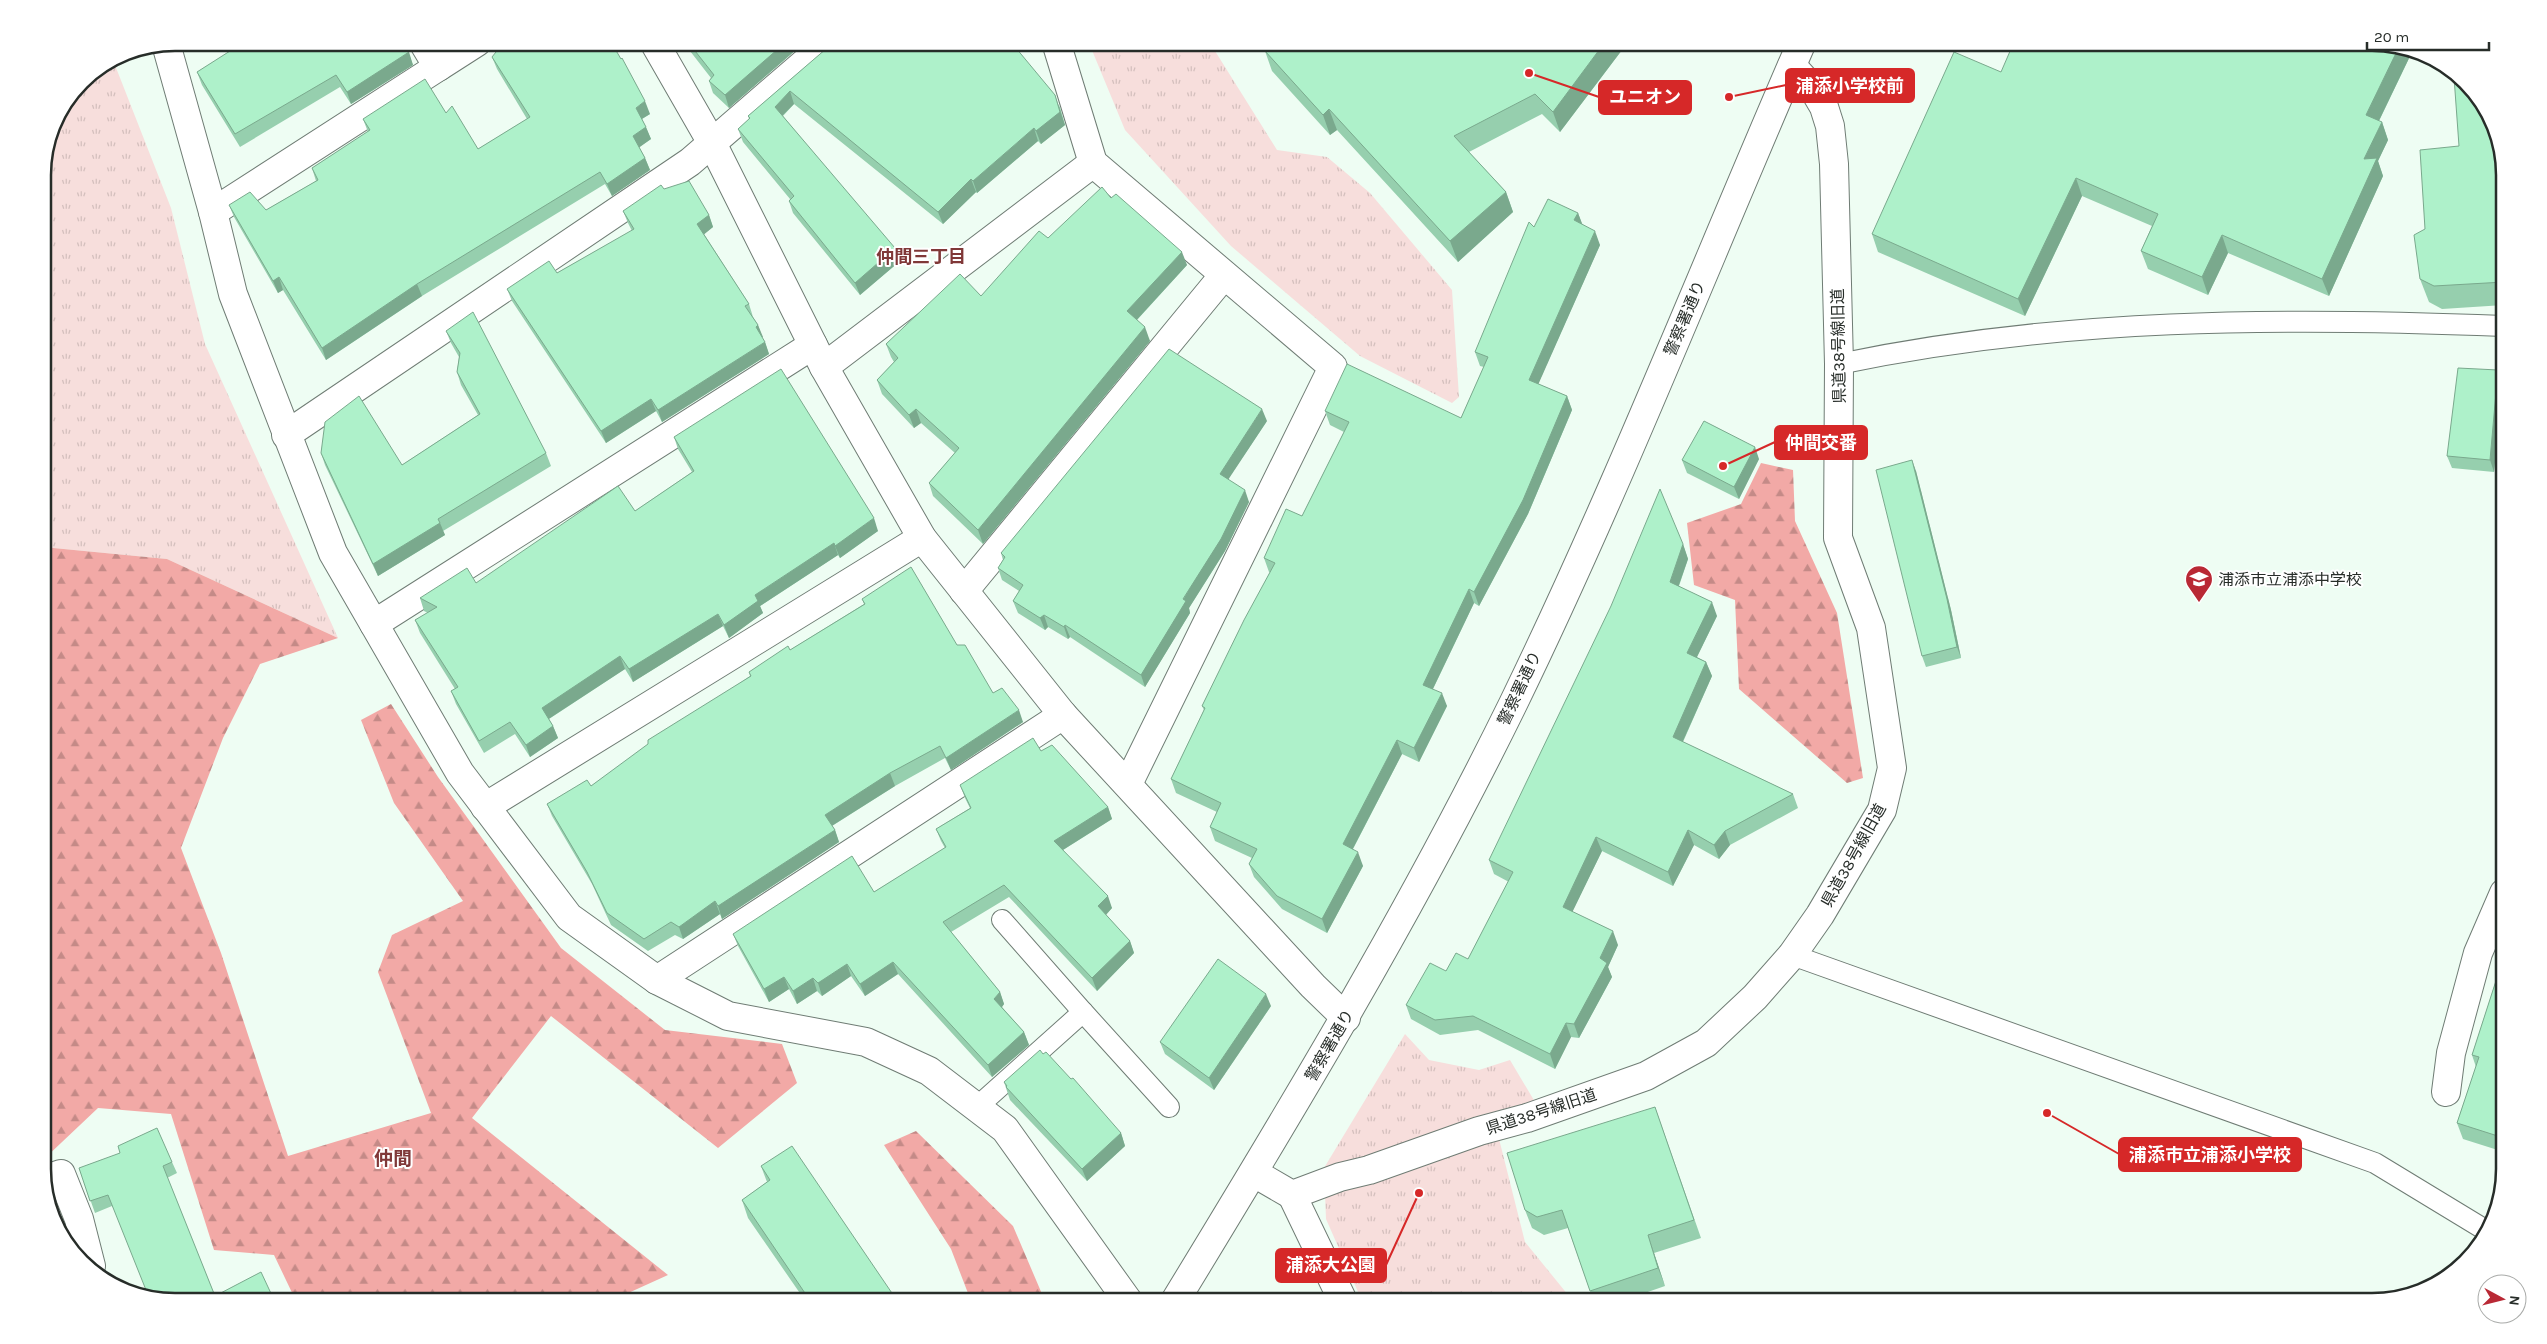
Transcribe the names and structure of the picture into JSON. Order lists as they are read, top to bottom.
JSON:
{
  "streets": {
    "street": ["警察署通り", "県道38号線旧道"]
  },
  "crossings": [
    ["警察署通り", "県道38号線旧道"]
  ],
  "districts": ["仲間三丁目", "仲間"],
  "places": {
    "other": [
      "ユニオン",
      "浦添小学校前",
      "仲間交番",
      "浦添市立浦添小学校",
      "浦添大公園"
    ],
    "school or university": ["浦添市立浦添中学校"]
  },
  "scale_bar": "20 m",
  "north": "right"
}
